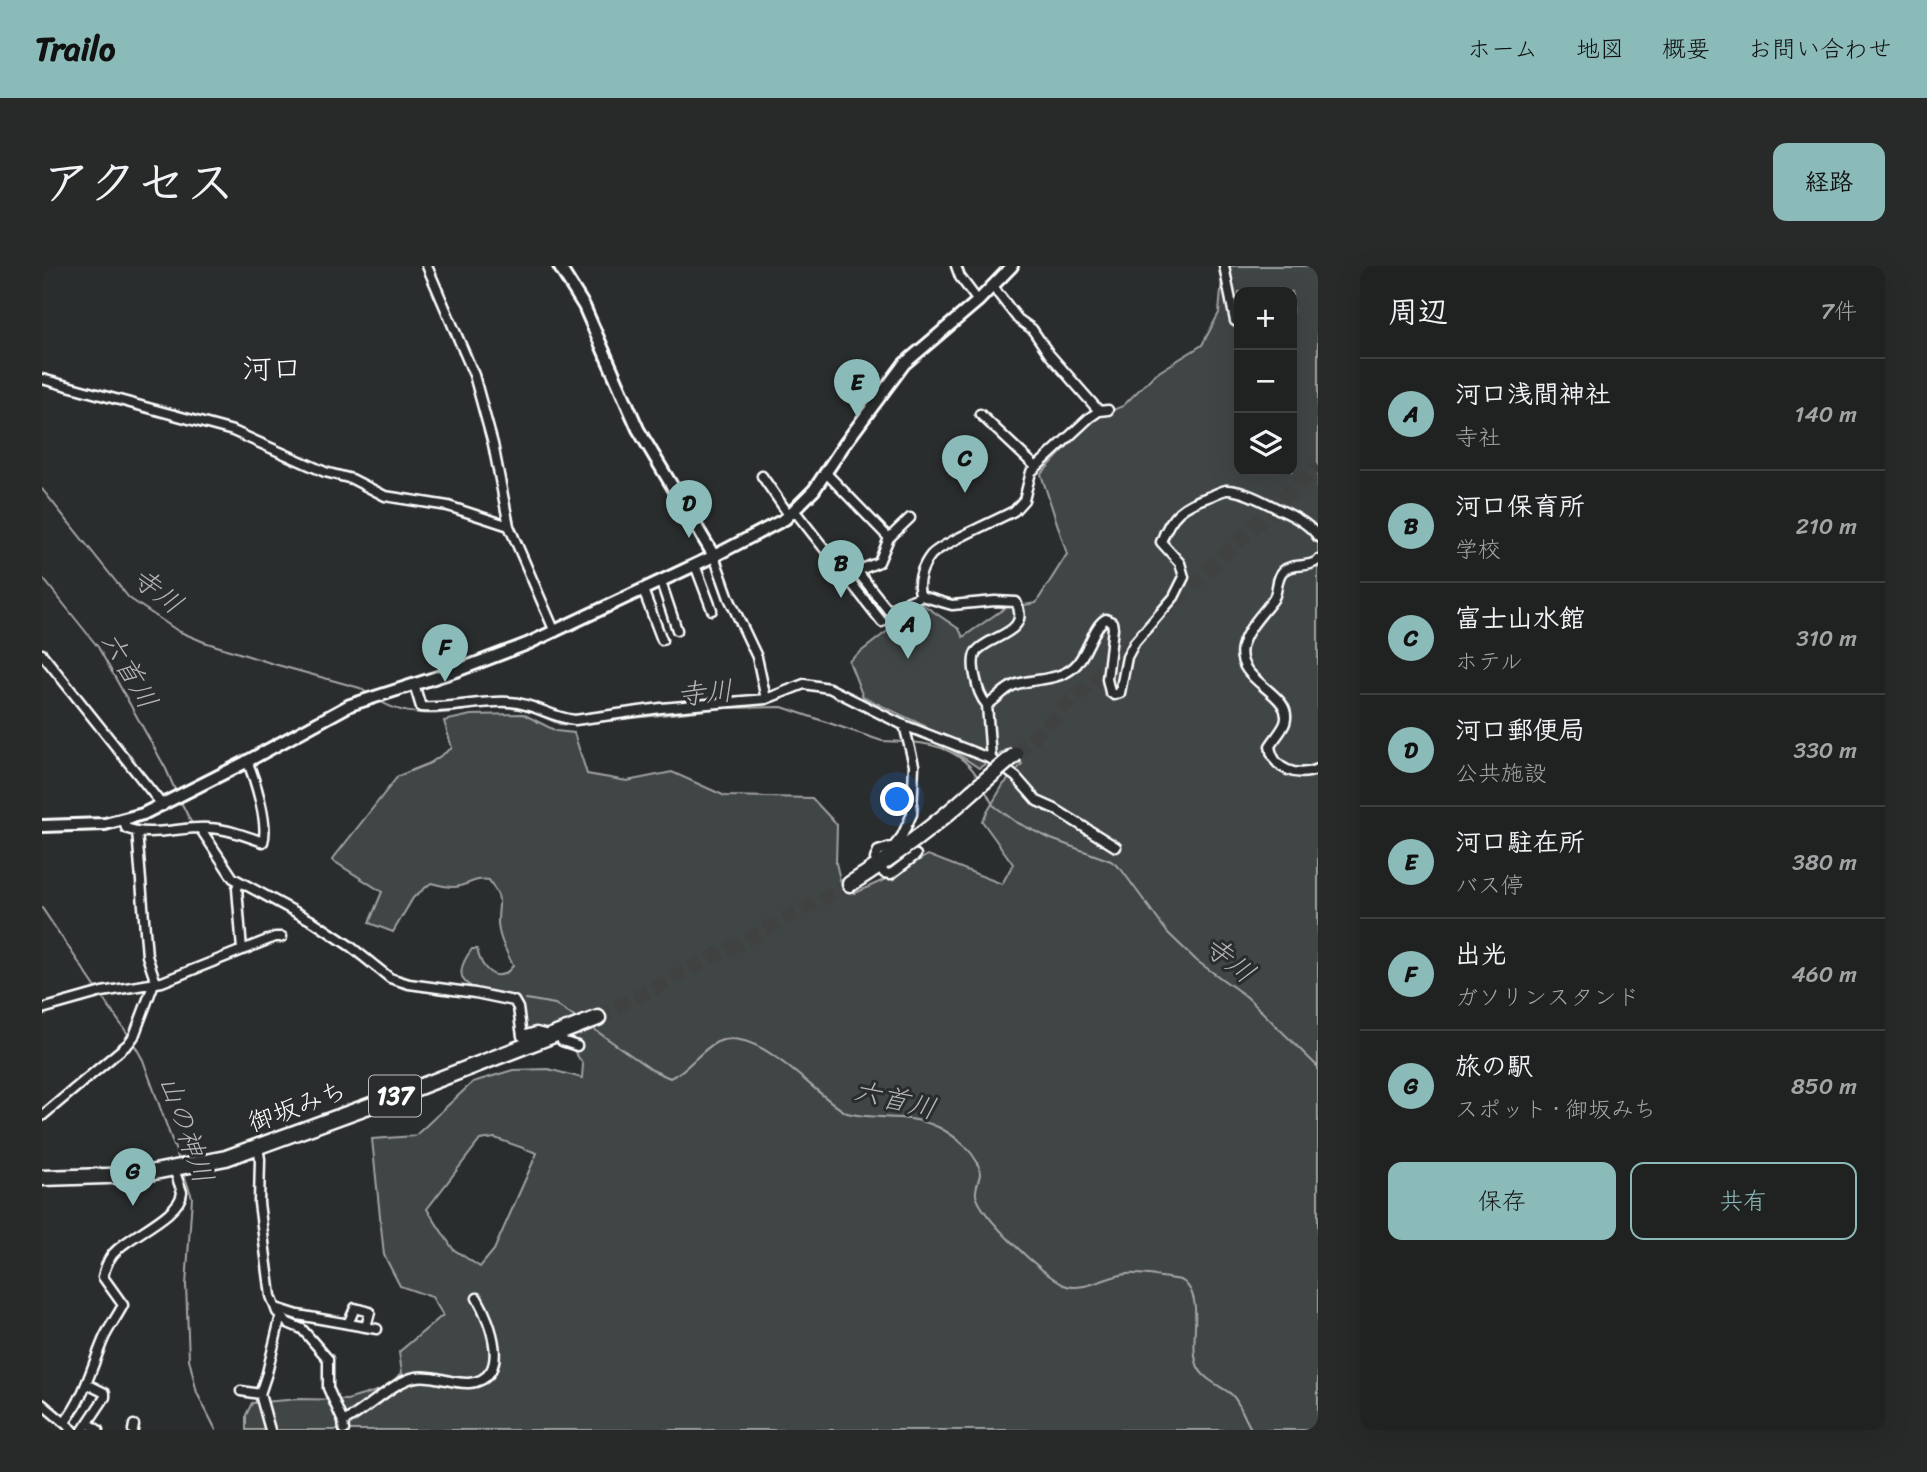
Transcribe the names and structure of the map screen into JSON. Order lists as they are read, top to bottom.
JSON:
{
  "streets": {
    "highway": ["137", "御坂みち"]
  },
  "districts": ["河口"],
  "water": ["寺川", "六首川", "山の神川"],
  "page": {
    "header": "Trailo",
    "nav": [
      "ホーム",
      "地図",
      "概要",
      "お問い合わせ"
    ],
    "title": "アクセス",
    "buttons": [
      "経路",
      ["保存", "共有"]
    ],
    "heading": ["周辺", "7件"],
    "map_buttons": ["+", "−"],
    "list": [
      {
        "mark": "A",
        "name": "河口浅間神社",
        "note": "寺社",
        "value": "140 m"
      },
      {
        "mark": "B",
        "name": "河口保育所",
        "note": "学校",
        "value": "210 m"
      },
      {
        "mark": "C",
        "name": "富士山水館",
        "note": "ホテル",
        "value": "310 m"
      },
      {
        "mark": "D",
        "name": "河口郵便局",
        "note": "公共施設",
        "value": "330 m"
      },
      {
        "mark": "E",
        "name": "河口駐在所",
        "note": "バス停",
        "value": "380 m"
      },
      {
        "mark": "F",
        "name": "出光",
        "note": "ガソリンスタンド",
        "value": "460 m"
      },
      {
        "mark": "G",
        "name": "旅の駅",
        "note": "スポット · 御坂みち",
        "value": "850 m"
      }
    ],
    "pins": [
      "E",
      "C",
      "D",
      "B",
      "A",
      "F",
      "G"
    ]
  }
}
